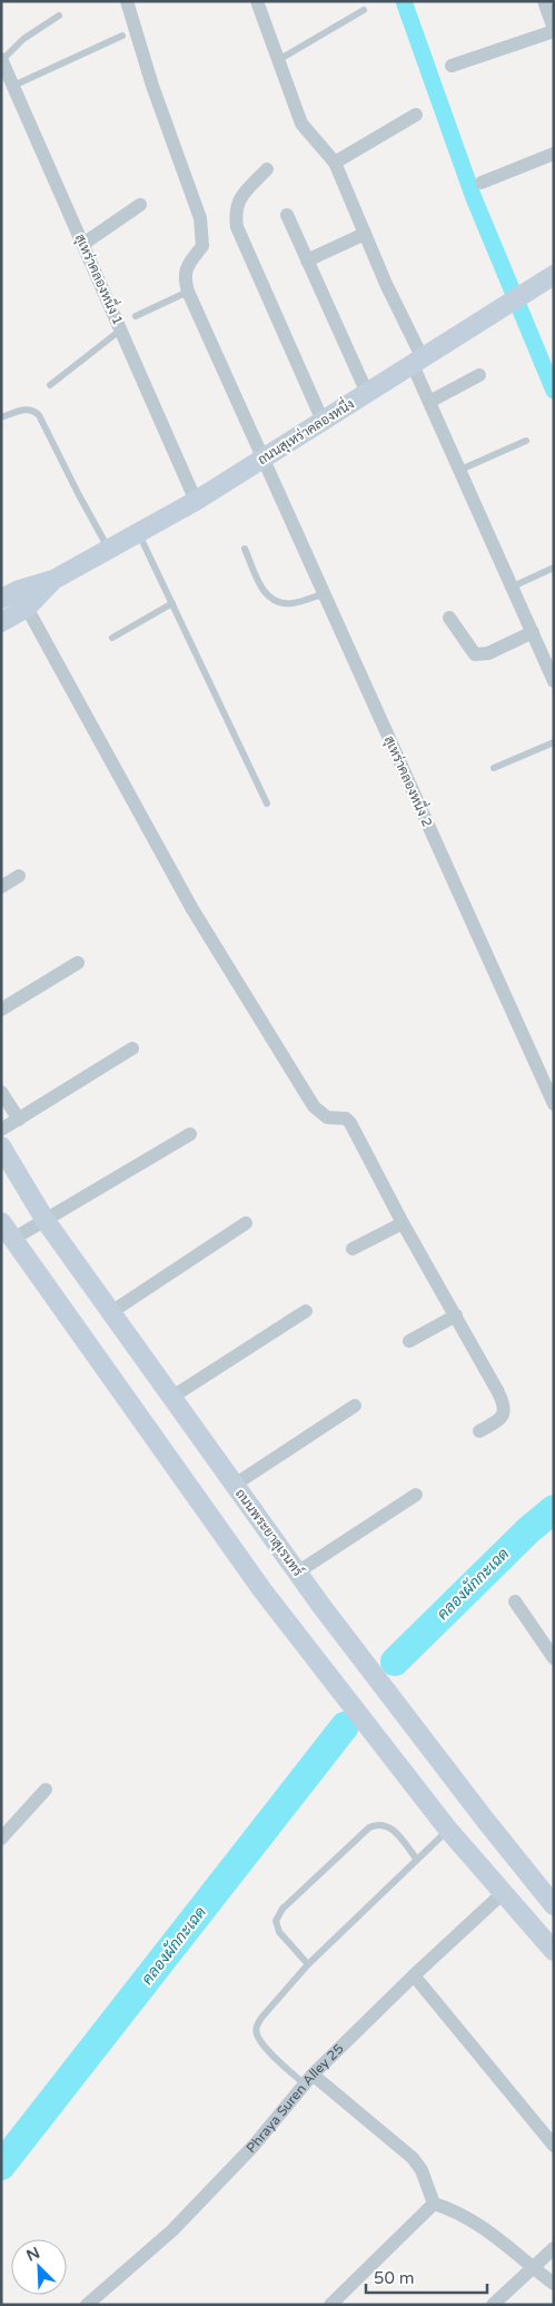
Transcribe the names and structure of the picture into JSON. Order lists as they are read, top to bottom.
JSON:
{
  "streets": {
    "street": [
      "สุเหร่าคลองหนึ่ง 1",
      "ถนนสุเหร่าคลองหนึ่ง",
      "สุเหร่าคลองหนึ่ง 2",
      "ถนนพระยาสุเรนทร์",
      "Phraya Suren Alley 25"
    ]
  },
  "crossings": [
    ["สุเหร่าคลองหนึ่ง 1", "ถนนสุเหร่าคลองหนึ่ง"],
    ["ถนนสุเหร่าคลองหนึ่ง", "สุเหร่าคลองหนึ่ง 2"]
  ],
  "water": ["คลองผักกะเฉด"],
  "scale_bar": "50 m",
  "north": "top left"
}
